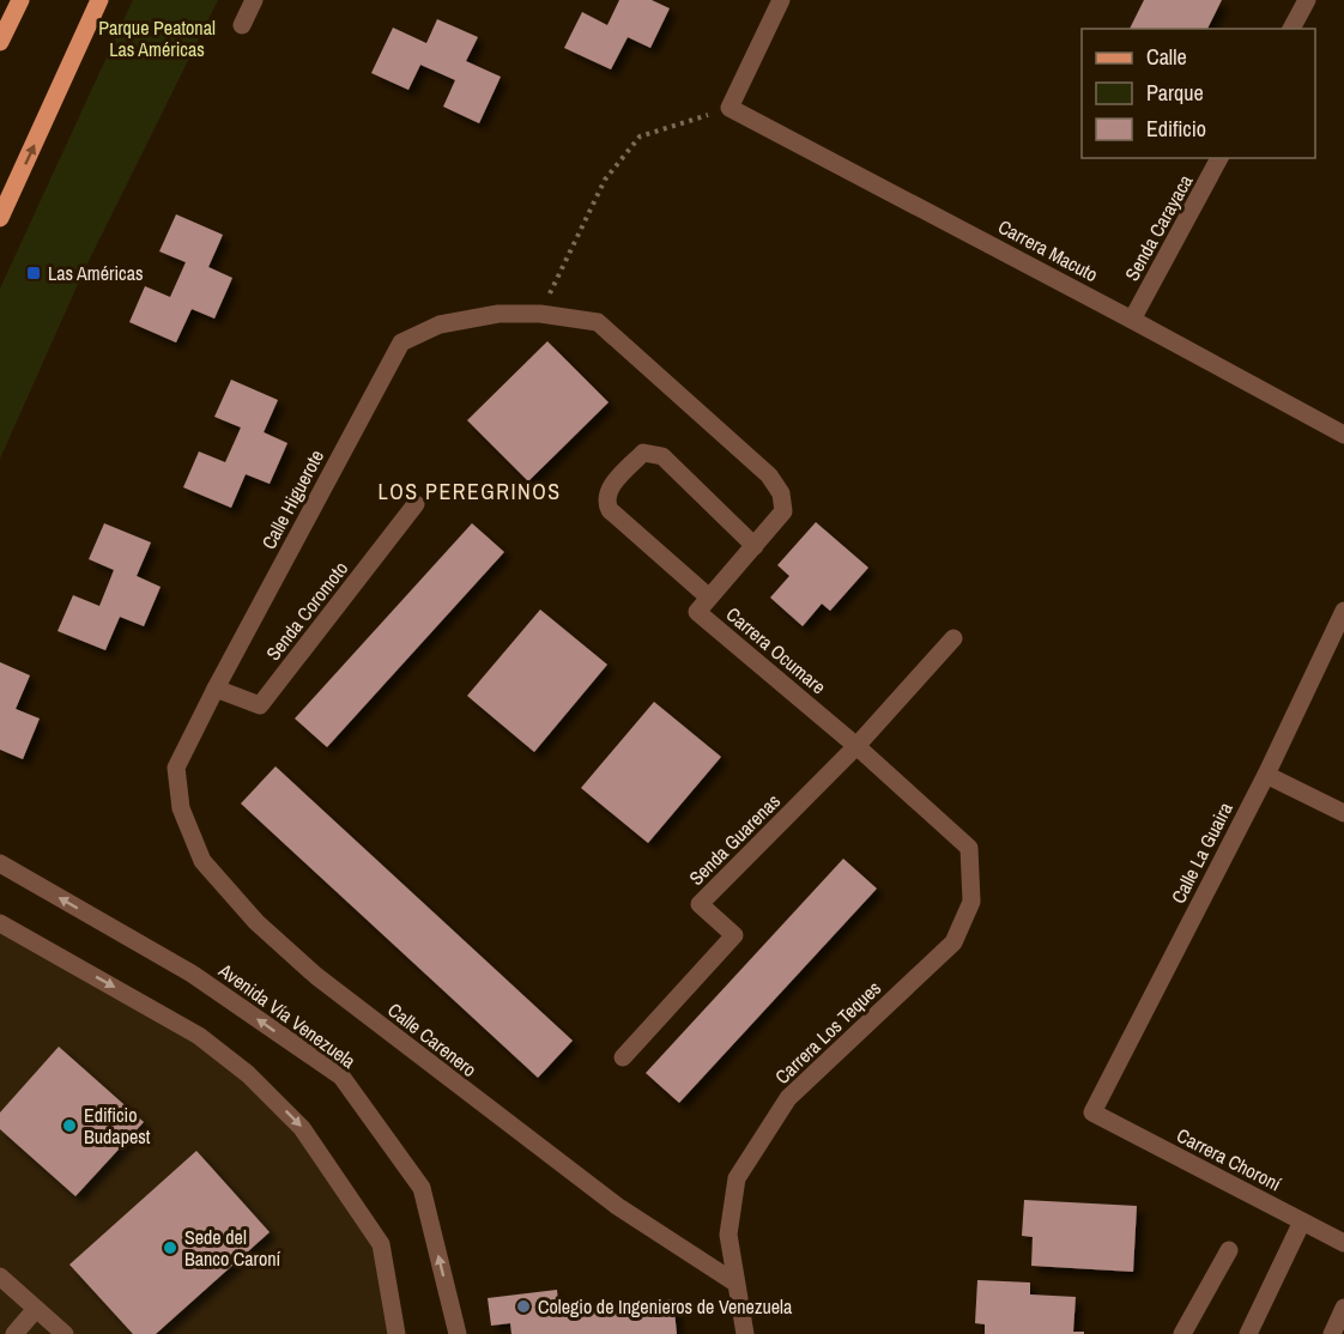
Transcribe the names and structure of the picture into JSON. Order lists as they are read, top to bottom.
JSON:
{
  "streets": {
    "street": [
      "Senda Carayaca",
      "Carrera Macuto",
      "Calle Higuerote",
      "Senda Coromoto",
      "Carrera Ocumare",
      "Senda Guarenas",
      "Calle La Guaira",
      "Avenida Vía Venezuela",
      "Carrera Los Teques",
      "Calle Carenero",
      "Carrera Choroní"
    ]
  },
  "crossings": [
    ["Senda Carayaca", "Carrera Macuto"],
    ["Calle Higuerote", "Senda Coromoto"],
    ["Calle Higuerote", "Carrera Ocumare"],
    ["Calle Higuerote", "Calle Carenero"],
    ["Carrera Ocumare", "Senda Guarenas"],
    ["Carrera Ocumare", "Carrera Los Teques"],
    ["Calle La Guaira", "Carrera Choroní"],
    ["Carrera Los Teques", "Calle Carenero"]
  ],
  "districts": ["LOS PEREGRINOS"],
  "parks": ["Parque Peatonal Las Américas"],
  "places": {
    "transit": ["Las Américas"],
    "other": ["Edificio Budapest", "Sede del Banco Caroní", "Colegio de Ingenieros de Venezuela"]
  },
  "legend": ["Calle", "Parque", "Edificio"]
}
